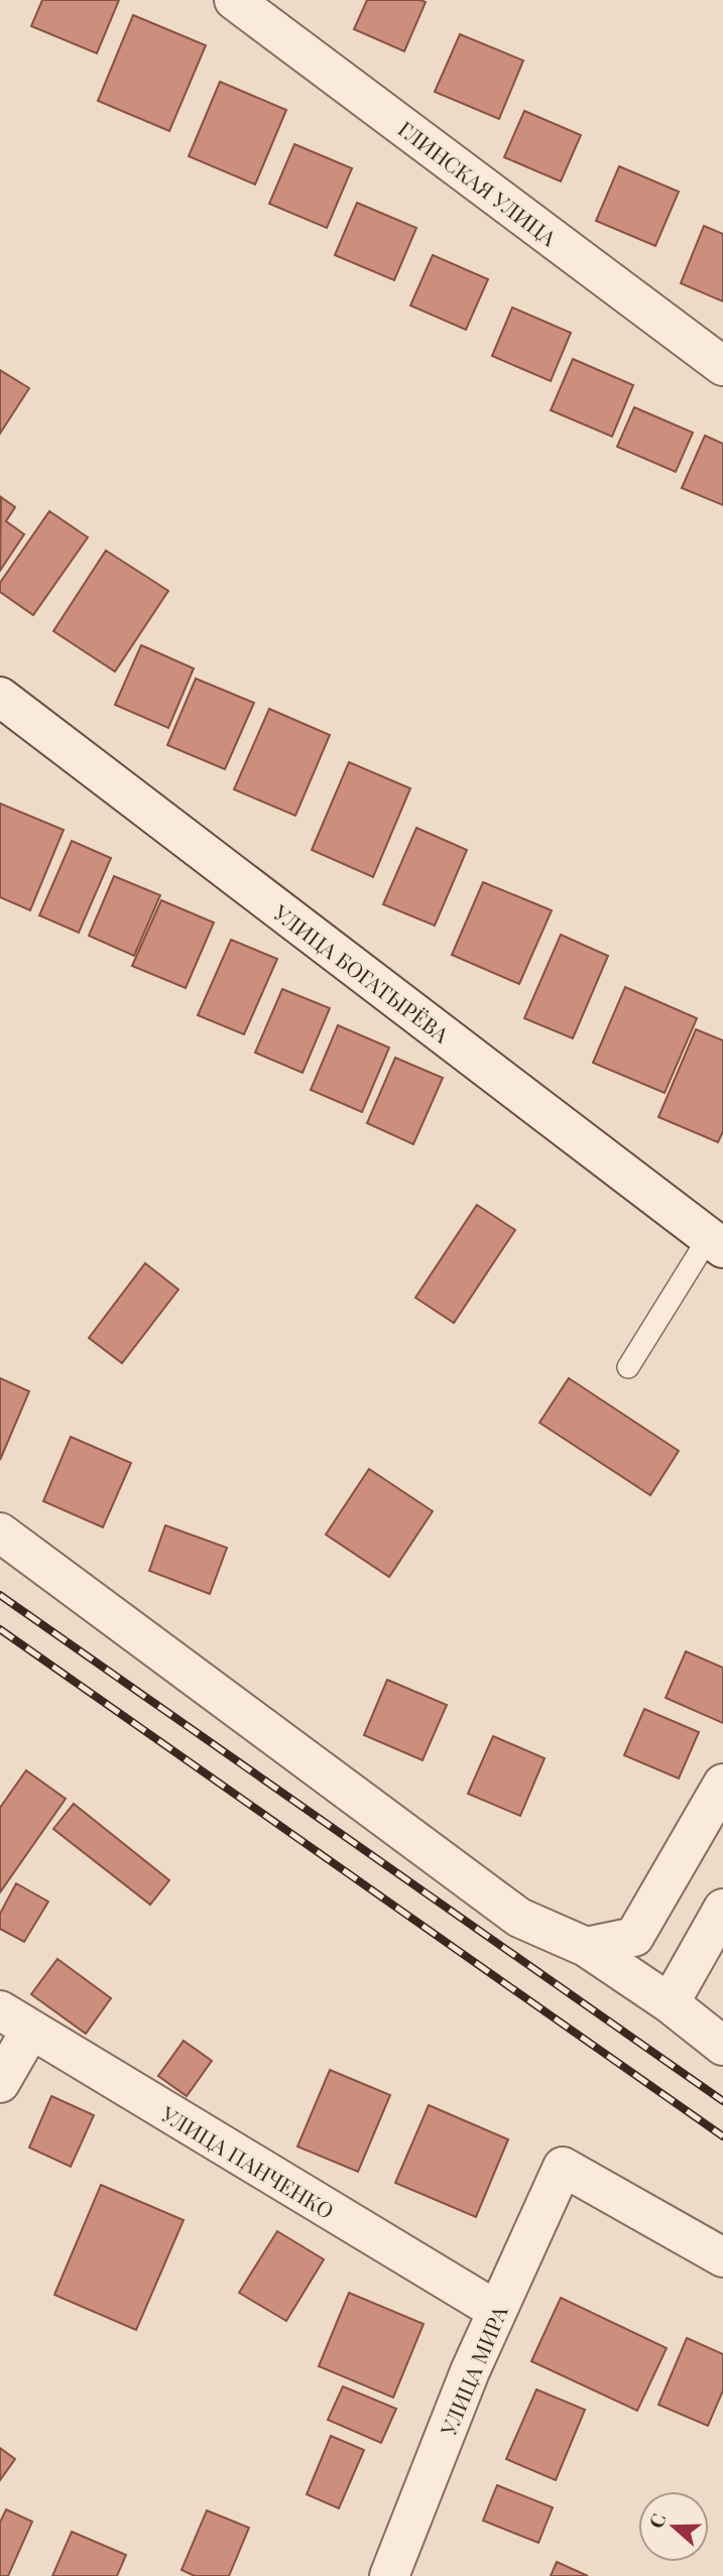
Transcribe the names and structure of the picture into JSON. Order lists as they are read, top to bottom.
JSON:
{
  "streets": {
    "street": [
      "ГЛИНСКАЯ УЛИЦА",
      "УЛИЦА БОГАТЫРЁВА",
      "УЛИЦА ПАНЧЕНКО",
      "УЛИЦА МИРА"
    ]
  },
  "crossings": [
    ["УЛИЦА ПАНЧЕНКО", "УЛИЦА МИРА"]
  ],
  "north": "left"
}
